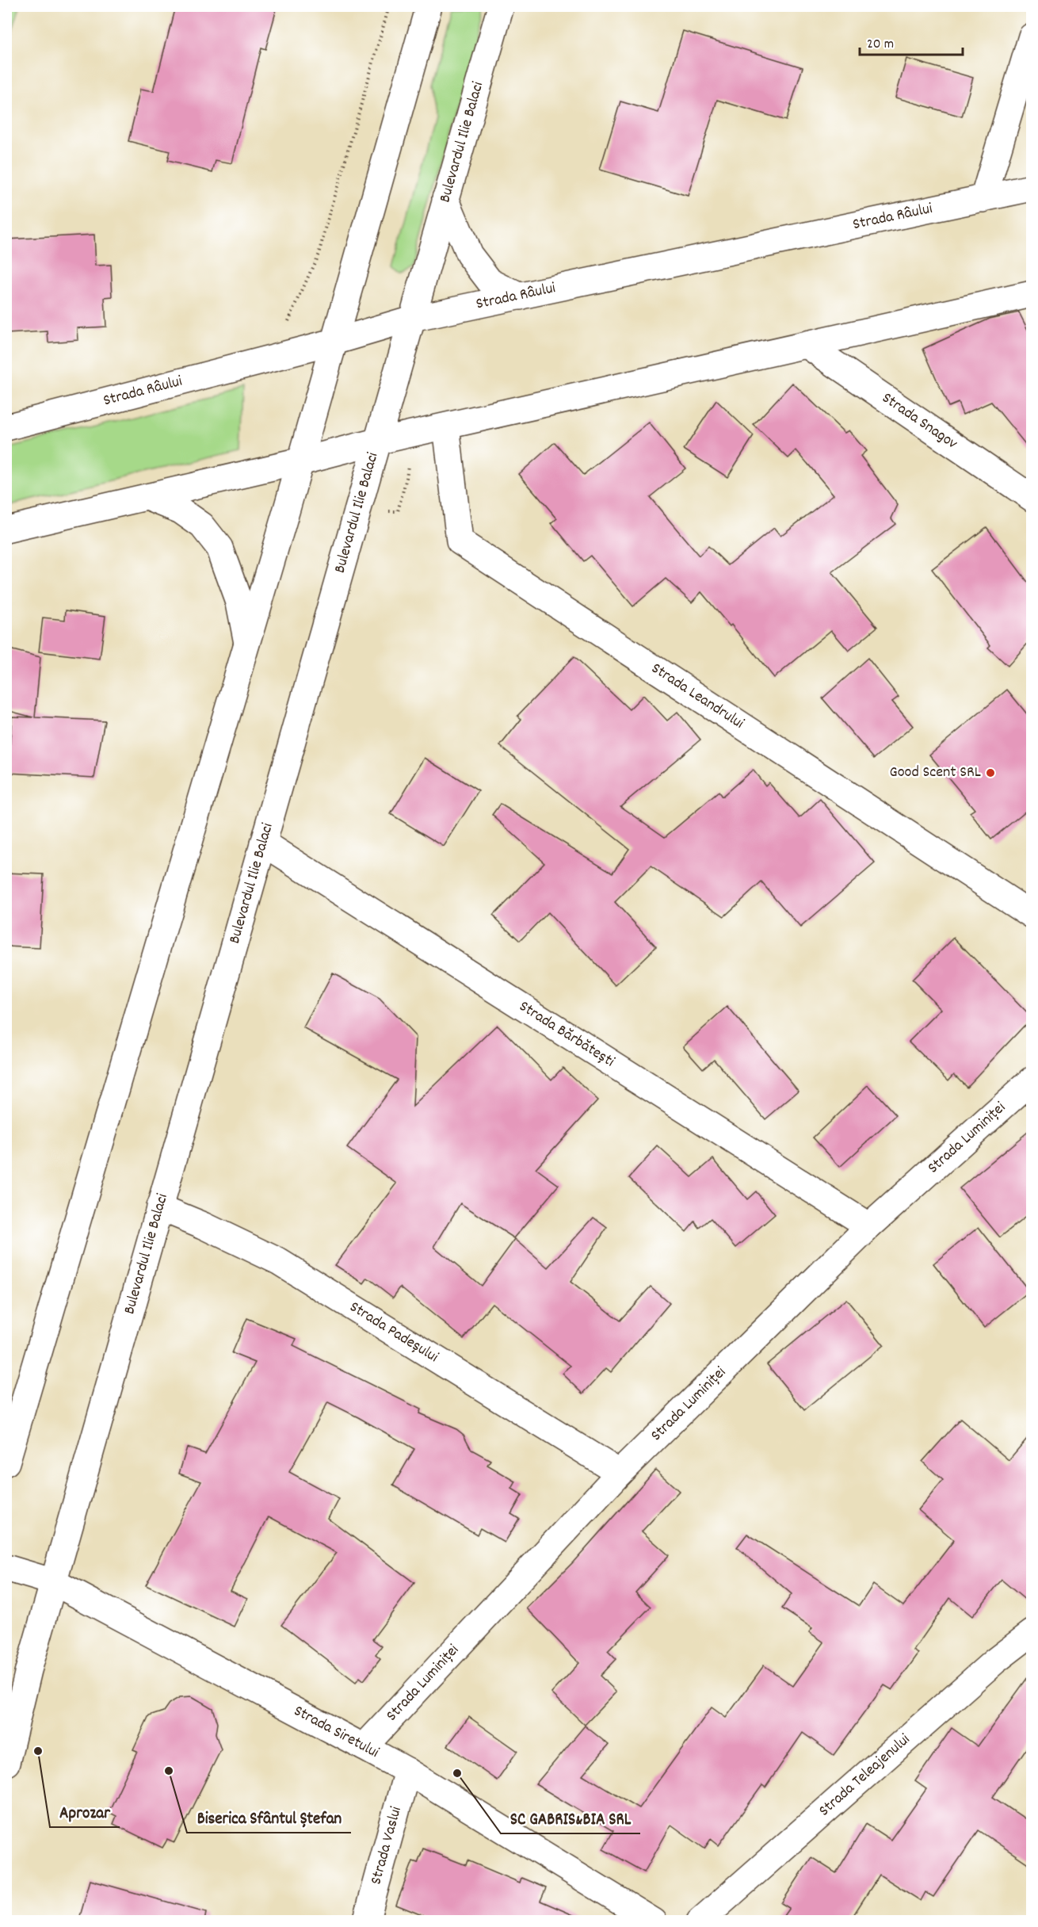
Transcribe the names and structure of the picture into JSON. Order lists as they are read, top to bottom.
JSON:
{
  "streets": {
    "main road": [
      "Bulevardul Ilie Balaci",
      "Strada Râului",
      "Strada Snagov",
      "Strada Leandrului",
      "Strada Bărbătești",
      "Strada Luminiței",
      "Strada Padeșului",
      "Strada Siretului",
      "Strada Teleajenului",
      "Strada Vaslui"
    ]
  },
  "crossings": [
    ["Bulevardul Ilie Balaci", "Strada Râului"],
    ["Bulevardul Ilie Balaci", "Strada Bărbătești"],
    ["Bulevardul Ilie Balaci", "Strada Padeșului"],
    ["Bulevardul Ilie Balaci", "Strada Siretului"],
    ["Strada Bărbătești", "Strada Luminiței"],
    ["Strada Luminiței", "Strada Padeșului"],
    ["Strada Luminiței", "Strada Siretului"],
    ["Strada Siretului", "Strada Vaslui"]
  ],
  "places": [
    "Good Scent SRL",
    "Aprozar",
    "Biserica Sfântul Ștefan",
    "SC GABRIS&BIA SRL"
  ],
  "scale_bar": "20 m"
}
